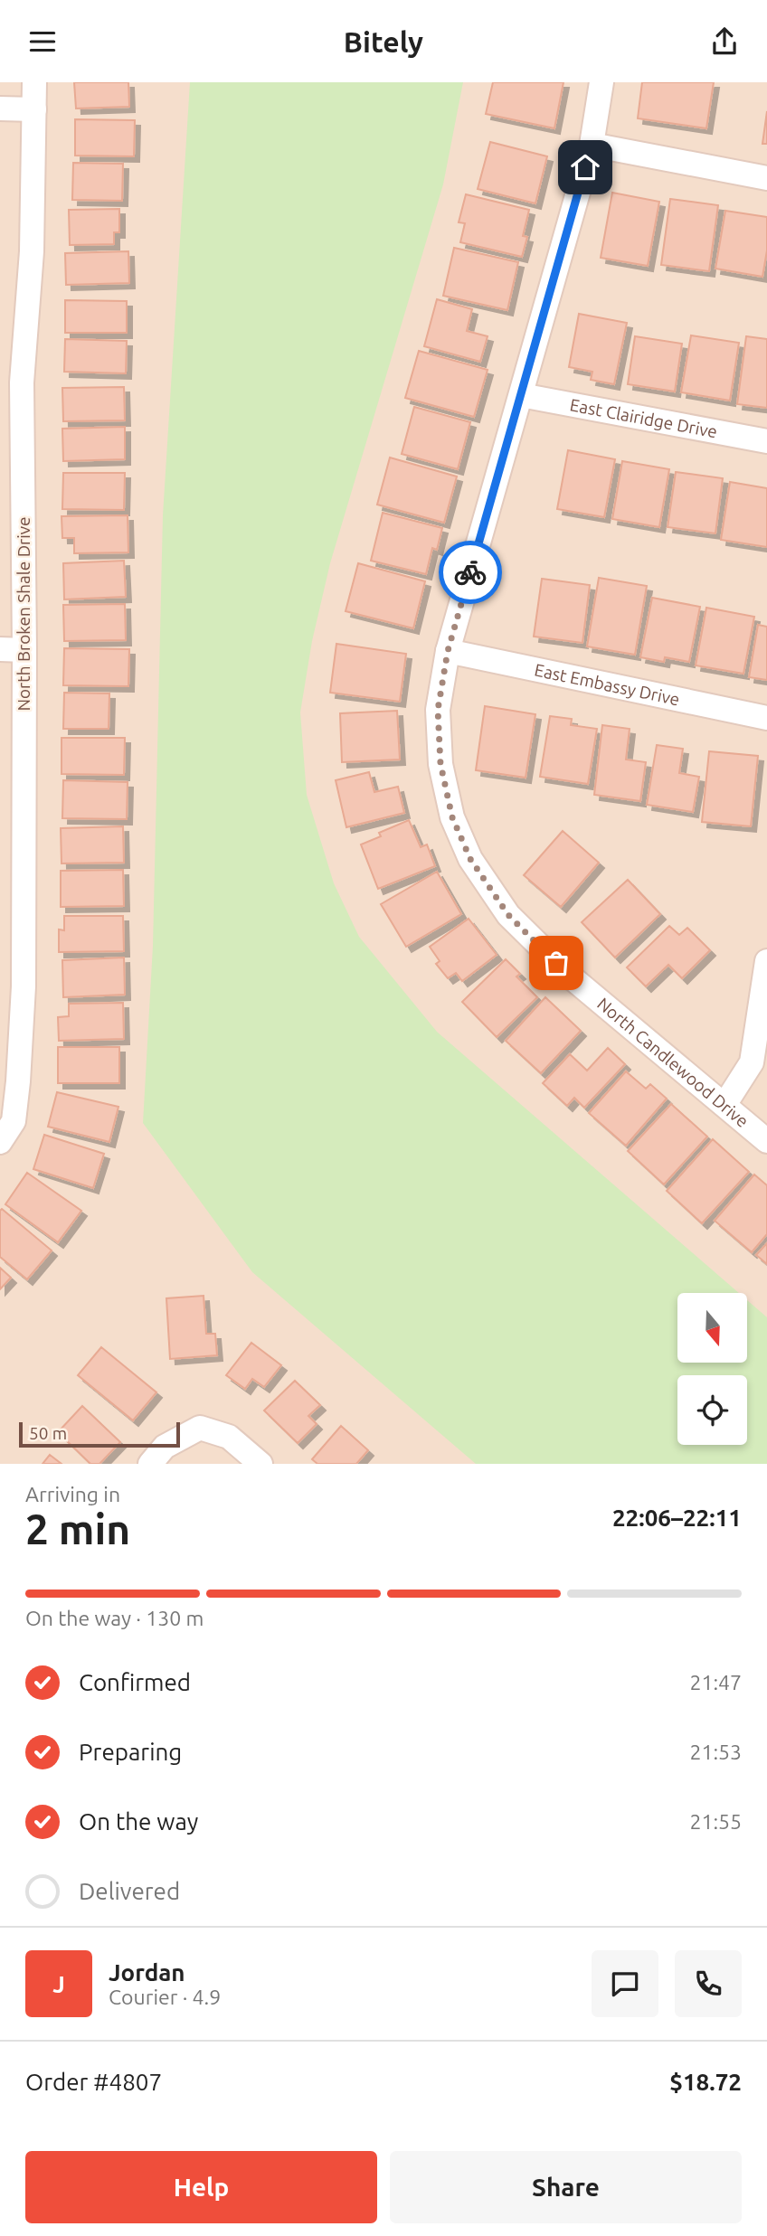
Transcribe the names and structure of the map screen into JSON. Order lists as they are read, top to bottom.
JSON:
{
  "streets": {
    "street": [
      "East Clairidge Drive",
      "North Broken Shale Drive",
      "East Embassy Drive",
      "North Candlewood Drive"
    ]
  },
  "crossings": [
    ["East Clairidge Drive", "North Candlewood Drive"],
    ["East Embassy Drive", "North Candlewood Drive"]
  ],
  "scale_bar": "50 m",
  "north": "bottom",
  "page": {
    "header": "Bitely",
    "scale": "50 m",
    "heading": ["2 min", "Arriving in", "22:06–22:11"],
    "panel": [
      "Jordan",
      "Courier · 4.9",
      "Order #4807",
      "$18.72"
    ],
    "bar": "On the way · 130 m",
    "list": [
      ["Confirmed", "21:47"],
      ["Preparing", "21:53"],
      ["On the way", "21:55"],
      "Delivered"
    ],
    "round": "J",
    "buttons": ["Help", "Share"]
  }
}
